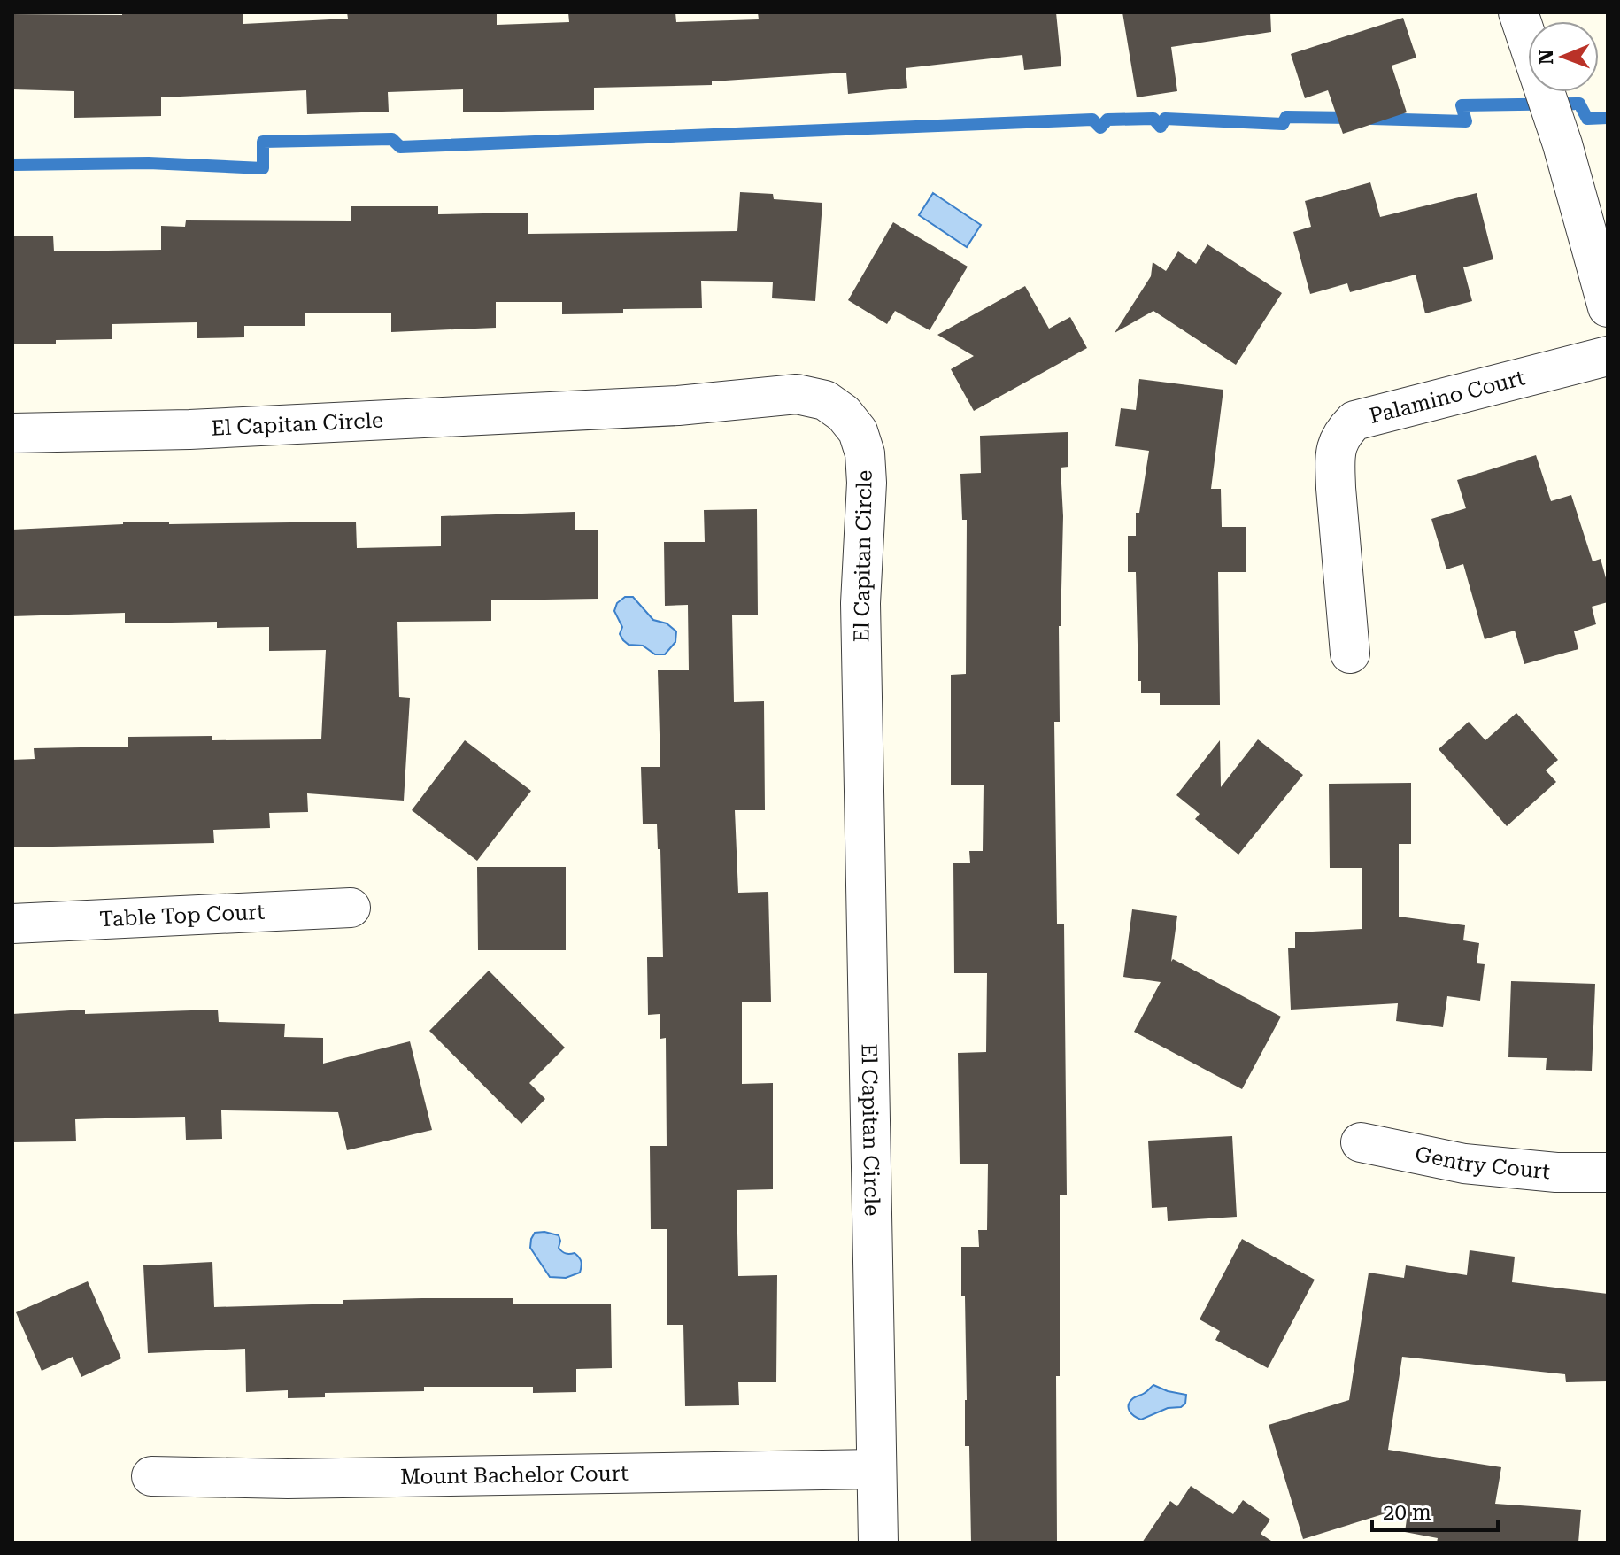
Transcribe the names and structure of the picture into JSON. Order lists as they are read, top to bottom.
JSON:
{
  "streets": {
    "street": [
      "Palamino Court",
      "El Capitan Circle",
      "Table Top Court",
      "Gentry Court",
      "Mount Bachelor Court"
    ]
  },
  "crossings": [
    ["El Capitan Circle", "Mount Bachelor Court"]
  ],
  "scale_bar": "20 m",
  "north": "left"
}
